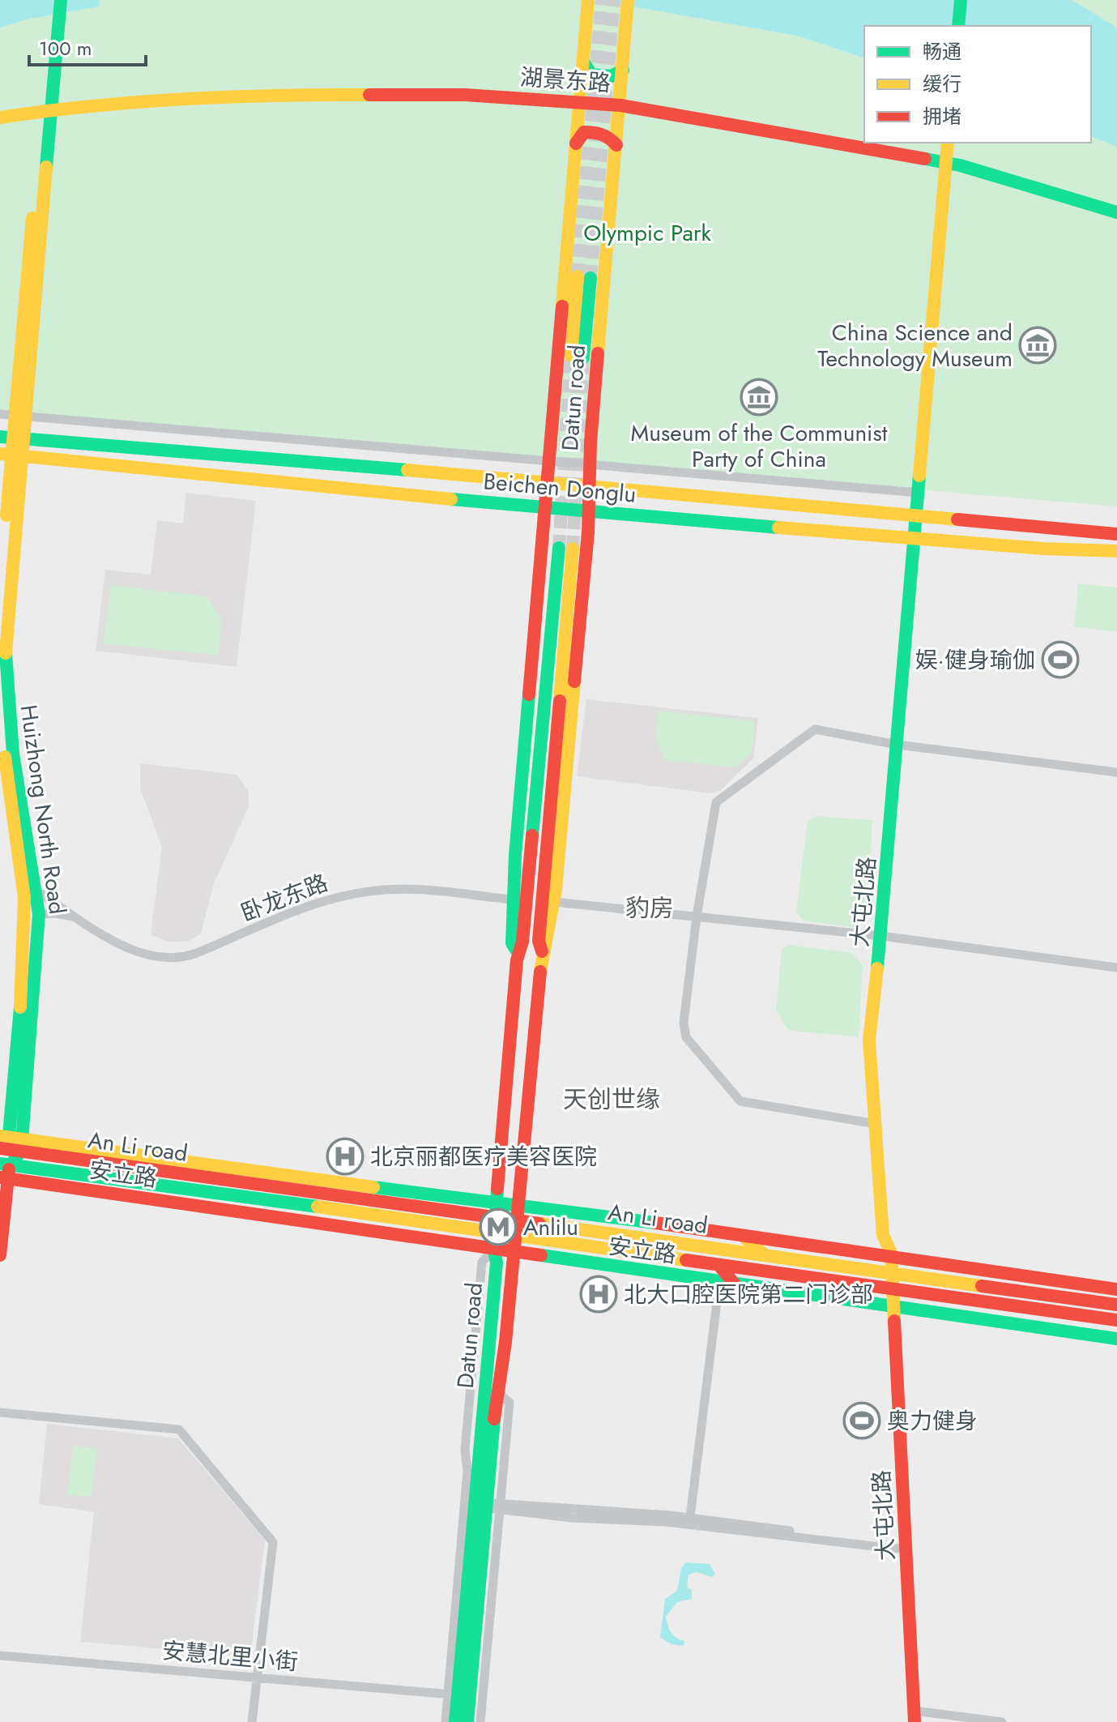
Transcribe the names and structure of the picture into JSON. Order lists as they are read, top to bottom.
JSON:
{
  "streets": {
    "street": [
      "湖景东路",
      "Datun road",
      "Beichen Donglu",
      "Huizhong North Road",
      "卧龙东路",
      "大屯北路",
      "An Li road",
      "安立路",
      "安慧北里小街"
    ]
  },
  "crossings": [
    ["湖景东路", "Datun road"],
    ["湖景东路", "大屯北路"],
    ["Datun road", "Beichen Donglu"],
    ["Datun road", "卧龙东路"],
    ["Datun road", "An Li road"],
    ["Datun road", "安立路"],
    ["Datun road", "安慧北里小街"],
    ["Beichen Donglu", "Huizhong North Road"],
    ["Beichen Donglu", "大屯北路"],
    ["Huizhong North Road", "卧龙东路"],
    ["Huizhong North Road", "An Li road"],
    ["大屯北路", "An Li road"],
    ["大屯北路", "安立路"],
    ["An Li road", "安立路"]
  ],
  "districts": ["豹房", "天创世缘"],
  "parks": ["Olympic Park"],
  "places": {
    "museum": ["China Science and Technology Museum", "Museum of the Communist Party of China"],
    "sports": ["娱·健身瑜伽", "奥力健身"],
    "hospital": ["北京丽都医疗美容医院", "北大口腔医院第二门诊部"],
    "metro station": ["Anlilu"]
  },
  "legend": ["畅通", "缓行", "拥堵"],
  "scale_bar": "100 m"
}
